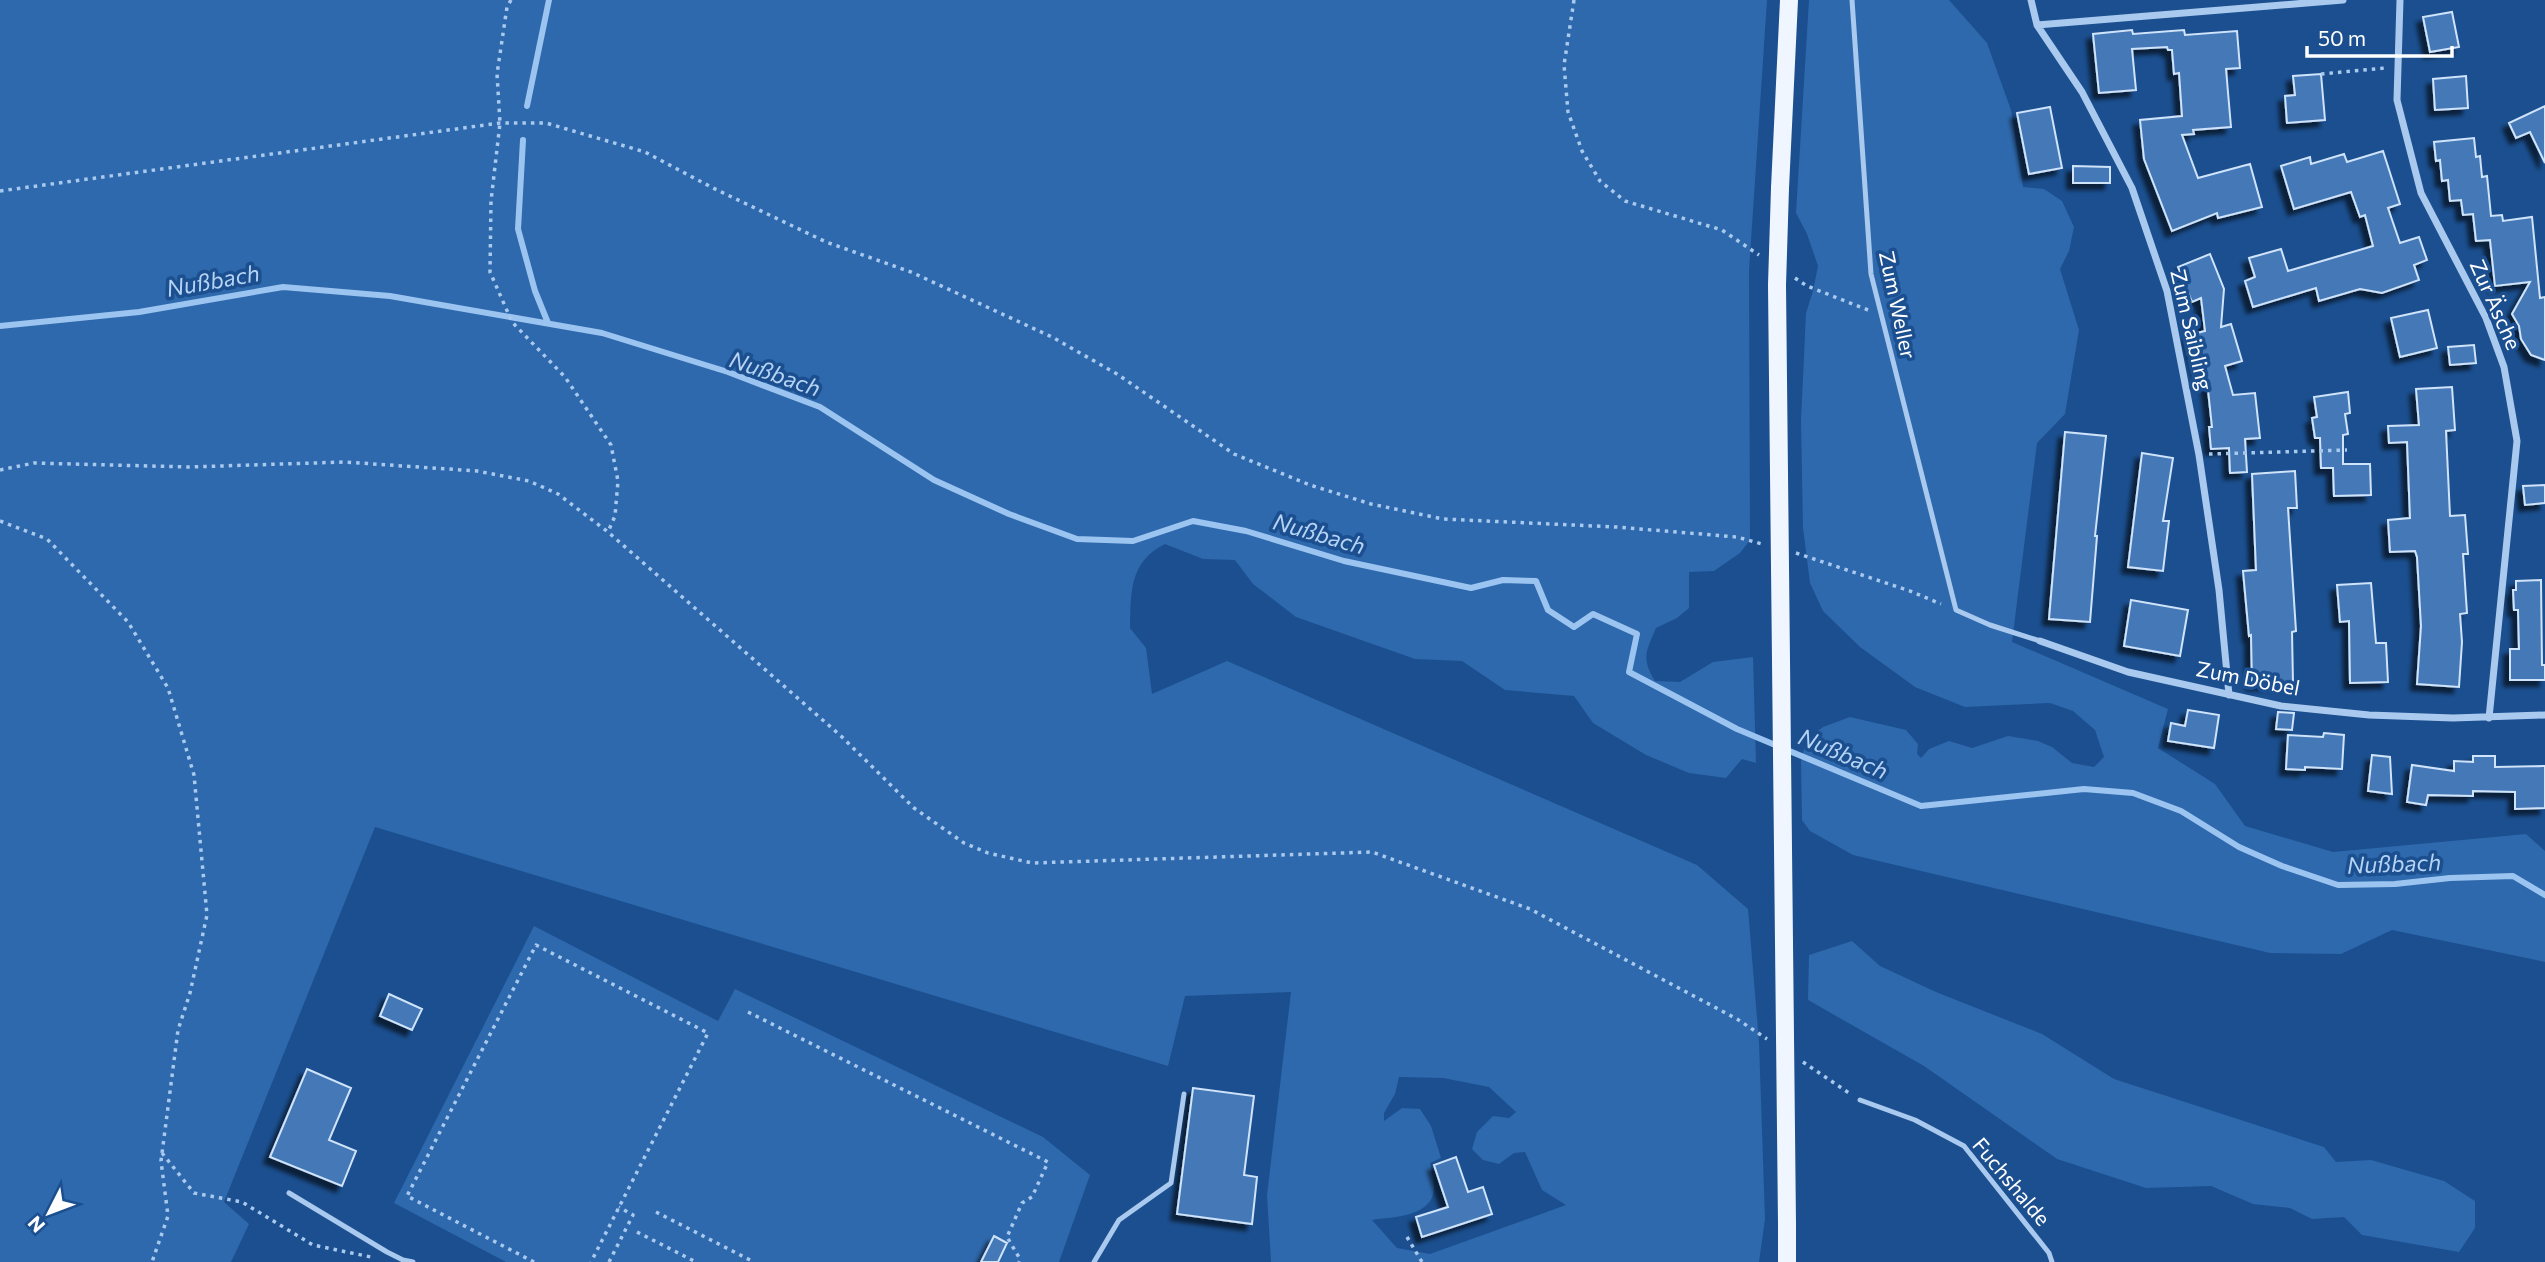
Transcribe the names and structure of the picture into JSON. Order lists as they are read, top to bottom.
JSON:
{
  "streets": {
    "street": ["Zur Äsche", "Zum Saibling", "Zum Döbel"],
    "lane": ["Zum Weller", "Fuchshalde"]
  },
  "crossings": [
    ["Zum Weller", "Zum Döbel"],
    ["Zur Äsche", "Zum Döbel"],
    ["Zum Saibling", "Zum Döbel"]
  ],
  "water": ["Nußbach"],
  "scale_bar": "50 m",
  "north": "bottom left"
}
